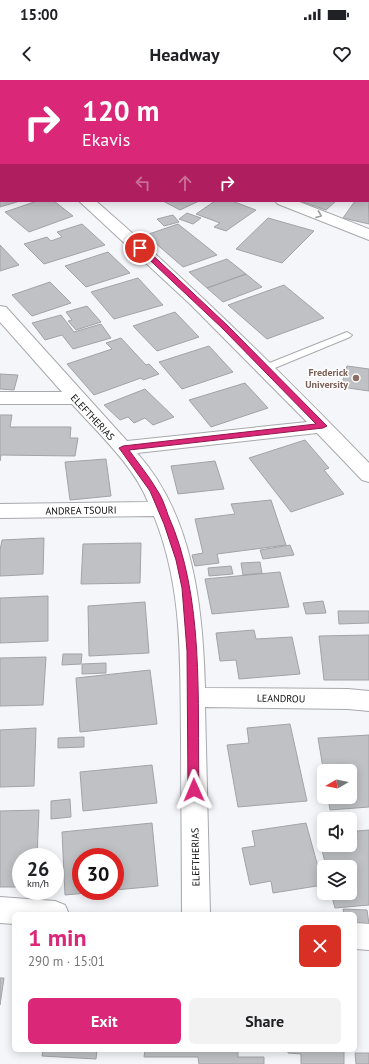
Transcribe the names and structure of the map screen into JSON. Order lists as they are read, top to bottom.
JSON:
{
  "streets": {
    "street": ["ELEFTHERIAS", "ANDREA TSOURI", "LEANDROU"]
  },
  "crossings": [
    ["ELEFTHERIAS", "ANDREA TSOURI"],
    ["ELEFTHERIAS", "LEANDROU"]
  ],
  "places": ["Frederick University"],
  "north": "left",
  "page": {
    "status": "15:00",
    "header": "Headway",
    "turn": ["120 m", "Ekavis"],
    "speed": "26 km/h",
    "limit": "30",
    "heading": ["1 min", "290 m · 15:01"],
    "buttons": ["Exit", "Share"]
  }
}
